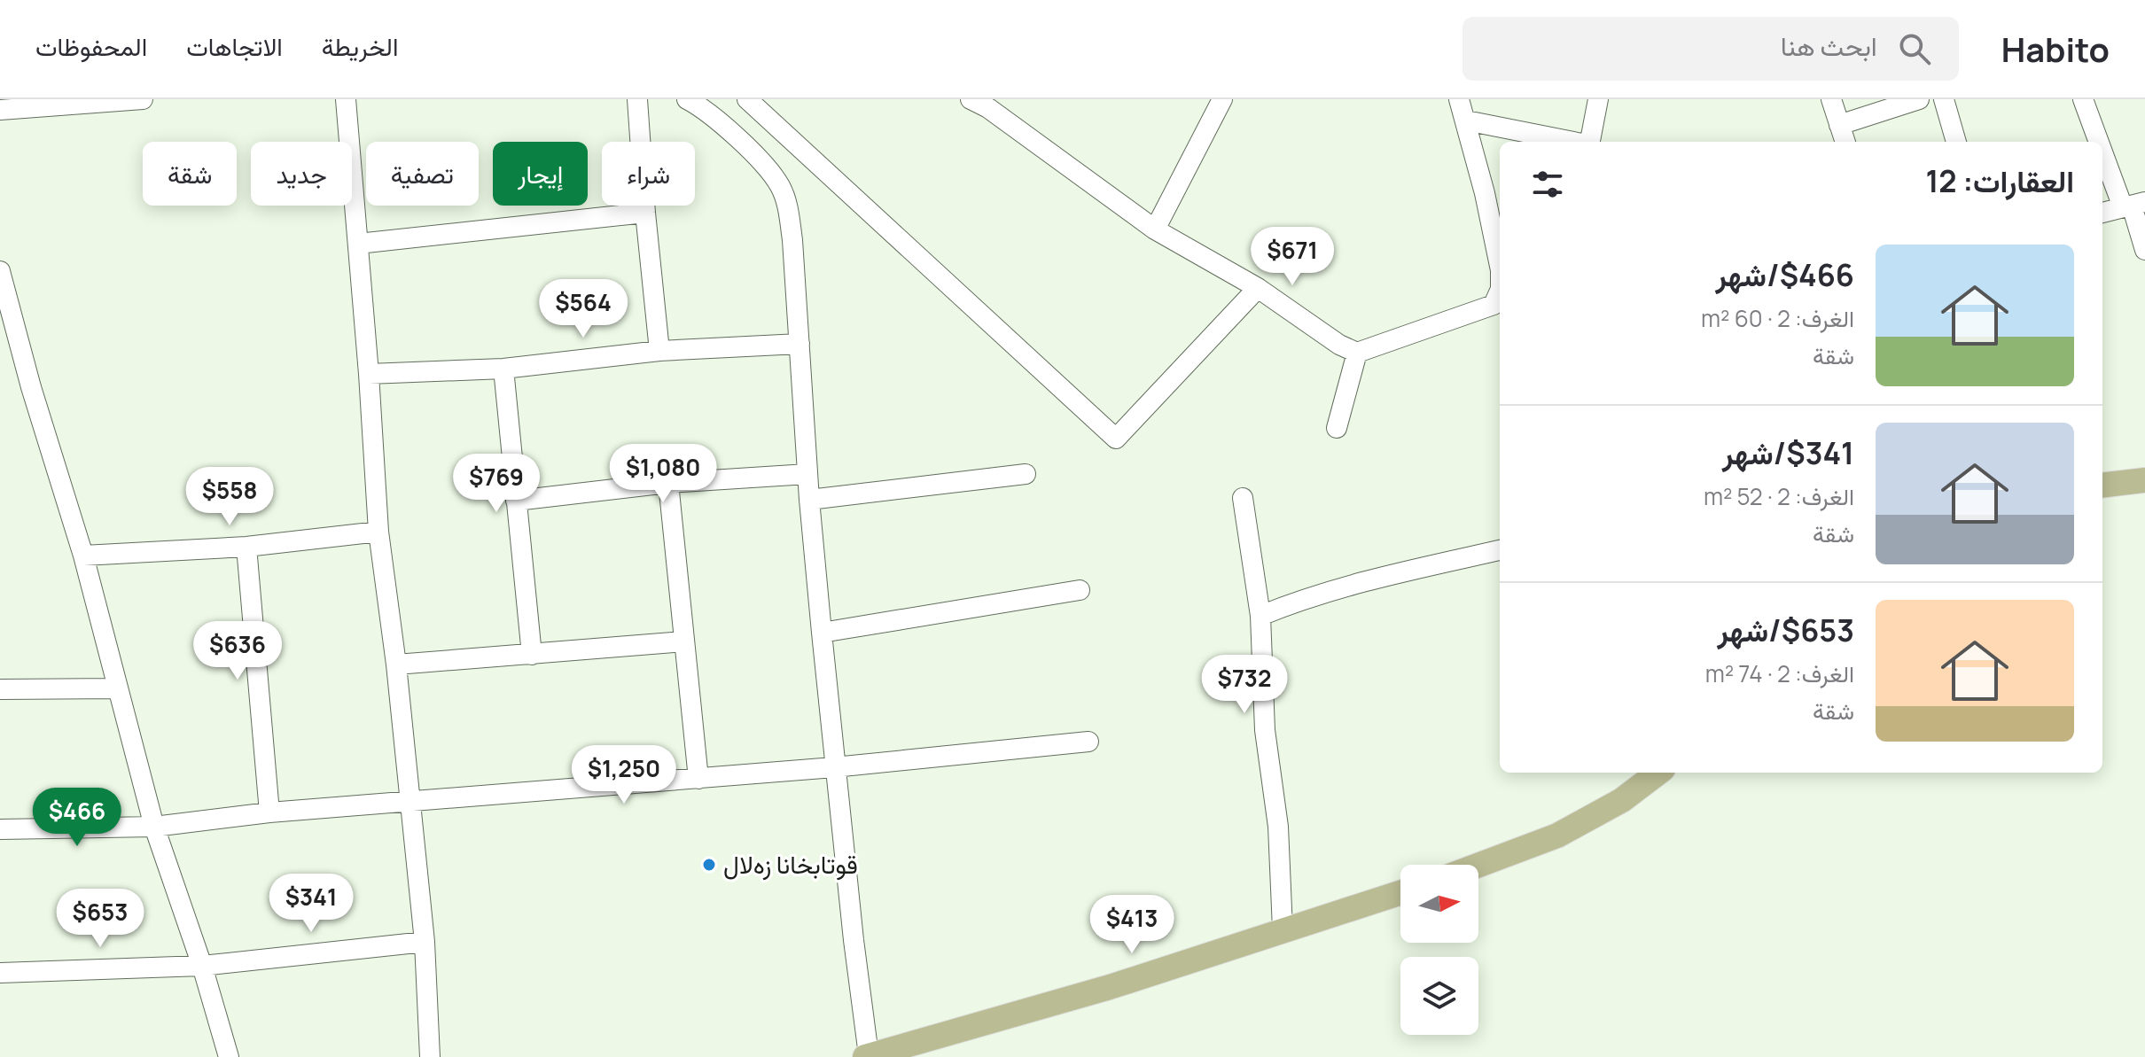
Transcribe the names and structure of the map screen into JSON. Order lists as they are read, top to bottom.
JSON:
{
  "places": ["قوتابخانا زەلال"],
  "north": "right",
  "page": {
    "header": "Habito",
    "search": "ابحث هنا",
    "nav": ["الخريطة", "الاتجاهات", "المحفوظات"],
    "chip": [
      "شراء",
      "إيجار",
      "تصفية",
      "جديد",
      "شقة"
    ],
    "heading": "العقارات: 12",
    "price": [
      "$671",
      "$564",
      "$1,080",
      "$769",
      "$558",
      "$636",
      "$732",
      "$1,250",
      "$466",
      "$341",
      "$653",
      "$413"
    ],
    "list": [
      {
        "name": "$466/شهر",
        "note": "الغرف: 2 · 60 m² · شقة"
      },
      {
        "name": "$341/شهر",
        "note": "الغرف: 2 · 52 m² · شقة"
      },
      {
        "name": "$653/شهر",
        "note": "الغرف: 2 · 74 m² · شقة"
      }
    ]
  }
}
